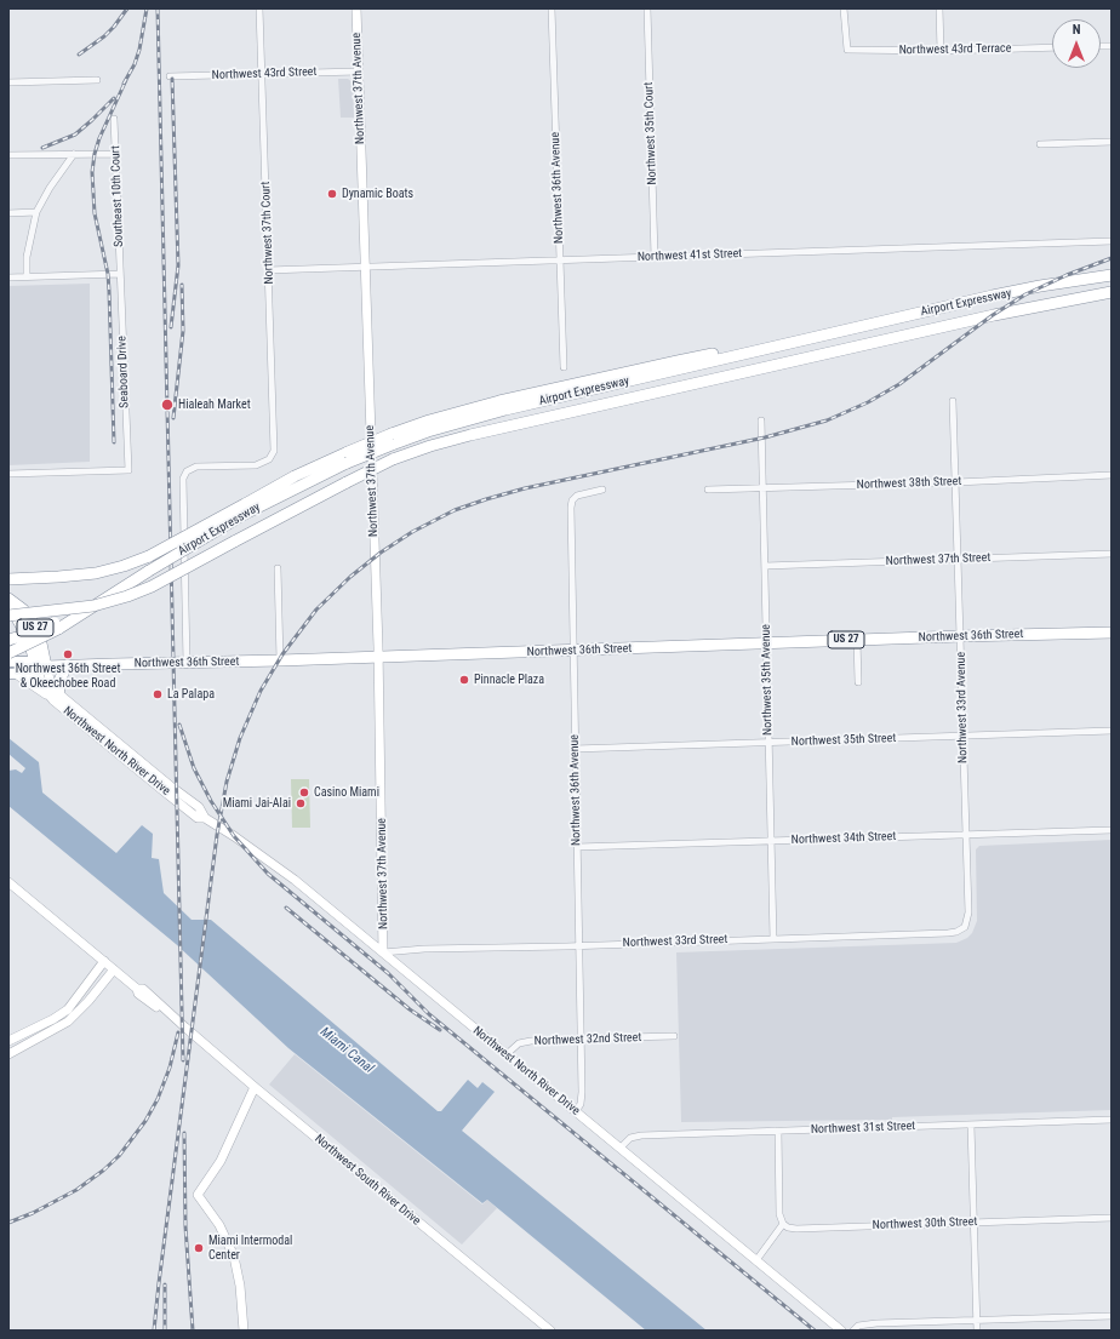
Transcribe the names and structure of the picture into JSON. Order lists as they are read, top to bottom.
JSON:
{
  "streets": {
    "highway": ["Airport Expressway", "US 27", "Northwest 36th Street"],
    "street": [
      "Northwest 43rd Terrace",
      "Northwest 43rd Street",
      "Northwest 37th Avenue",
      "Northwest 35th Court",
      "Northwest 36th Avenue",
      "Southeast 10th Court",
      "Northwest 37th Court",
      "Northwest 41st Street",
      "Seaboard Drive",
      "Northwest 38th Street",
      "Northwest 37th Street",
      "Northwest 35th Avenue",
      "Northwest 33rd Avenue",
      "Northwest 35th Street",
      "Northwest North River Drive",
      "Northwest 34th Street",
      "Northwest 33rd Street",
      "Northwest 32nd Street",
      "Northwest 31st Street",
      "Northwest South River Drive",
      "Northwest 30th Street"
    ]
  },
  "crossings": [
    ["Northwest 43rd Street", "Northwest 37th Avenue"],
    ["Northwest 43rd Street", "Northwest 37th Court"],
    ["Northwest 37th Avenue", "Northwest 41st Street"],
    ["Northwest 37th Avenue", "Northwest 36th Street"],
    ["Northwest 37th Avenue", "Northwest North River Drive"],
    ["Northwest 37th Avenue", "Northwest 33rd Street"],
    ["Northwest 35th Court", "Northwest 41st Street"],
    ["Northwest 36th Avenue", "Northwest 41st Street"],
    ["Northwest 36th Avenue", "Northwest 36th Street"],
    ["Northwest 36th Avenue", "Northwest 35th Street"],
    ["Northwest 36th Avenue", "Northwest North River Drive"],
    ["Northwest 36th Avenue", "Northwest 34th Street"],
    ["Northwest 36th Avenue", "Northwest 33rd Street"],
    ["Northwest 36th Avenue", "Northwest 32nd Street"],
    ["Southeast 10th Court", "Seaboard Drive"],
    ["Northwest 37th Court", "Northwest 41st Street"],
    ["Northwest 37th Court", "Northwest 36th Street"],
    ["Northwest 38th Street", "Northwest 35th Avenue"],
    ["Northwest 38th Street", "Northwest 33rd Avenue"],
    ["Northwest 37th Street", "Northwest 35th Avenue"],
    ["Northwest 37th Street", "Northwest 33rd Avenue"],
    ["US 27", "Northwest 36th Street"],
    ["US 27", "Northwest North River Drive"],
    ["Northwest 36th Street", "Northwest 35th Avenue"],
    ["Northwest 36th Street", "Northwest 33rd Avenue"],
    ["Northwest 36th Street", "Northwest North River Drive"],
    ["Northwest 35th Avenue", "Northwest 35th Street"],
    ["Northwest 35th Avenue", "Northwest 34th Street"],
    ["Northwest 35th Avenue", "Northwest 33rd Street"],
    ["Northwest 33rd Avenue", "Northwest 35th Street"],
    ["Northwest 33rd Avenue", "Northwest 34th Street"],
    ["Northwest 33rd Avenue", "Northwest 33rd Street"],
    ["Northwest North River Drive", "Northwest 33rd Street"],
    ["Northwest North River Drive", "Northwest 32nd Street"],
    ["Northwest North River Drive", "Northwest 31st Street"]
  ],
  "water": ["Miami Canal"],
  "places": [
    "Dynamic Boats",
    "Hialeah Market",
    "Northwest 36th Street & Okeechobee Road",
    "Pinnacle Plaza",
    "La Palapa",
    "Casino Miami",
    "Miami Jai-Alai",
    "Miami Intermodal Center"
  ],
  "north": "top"
}
